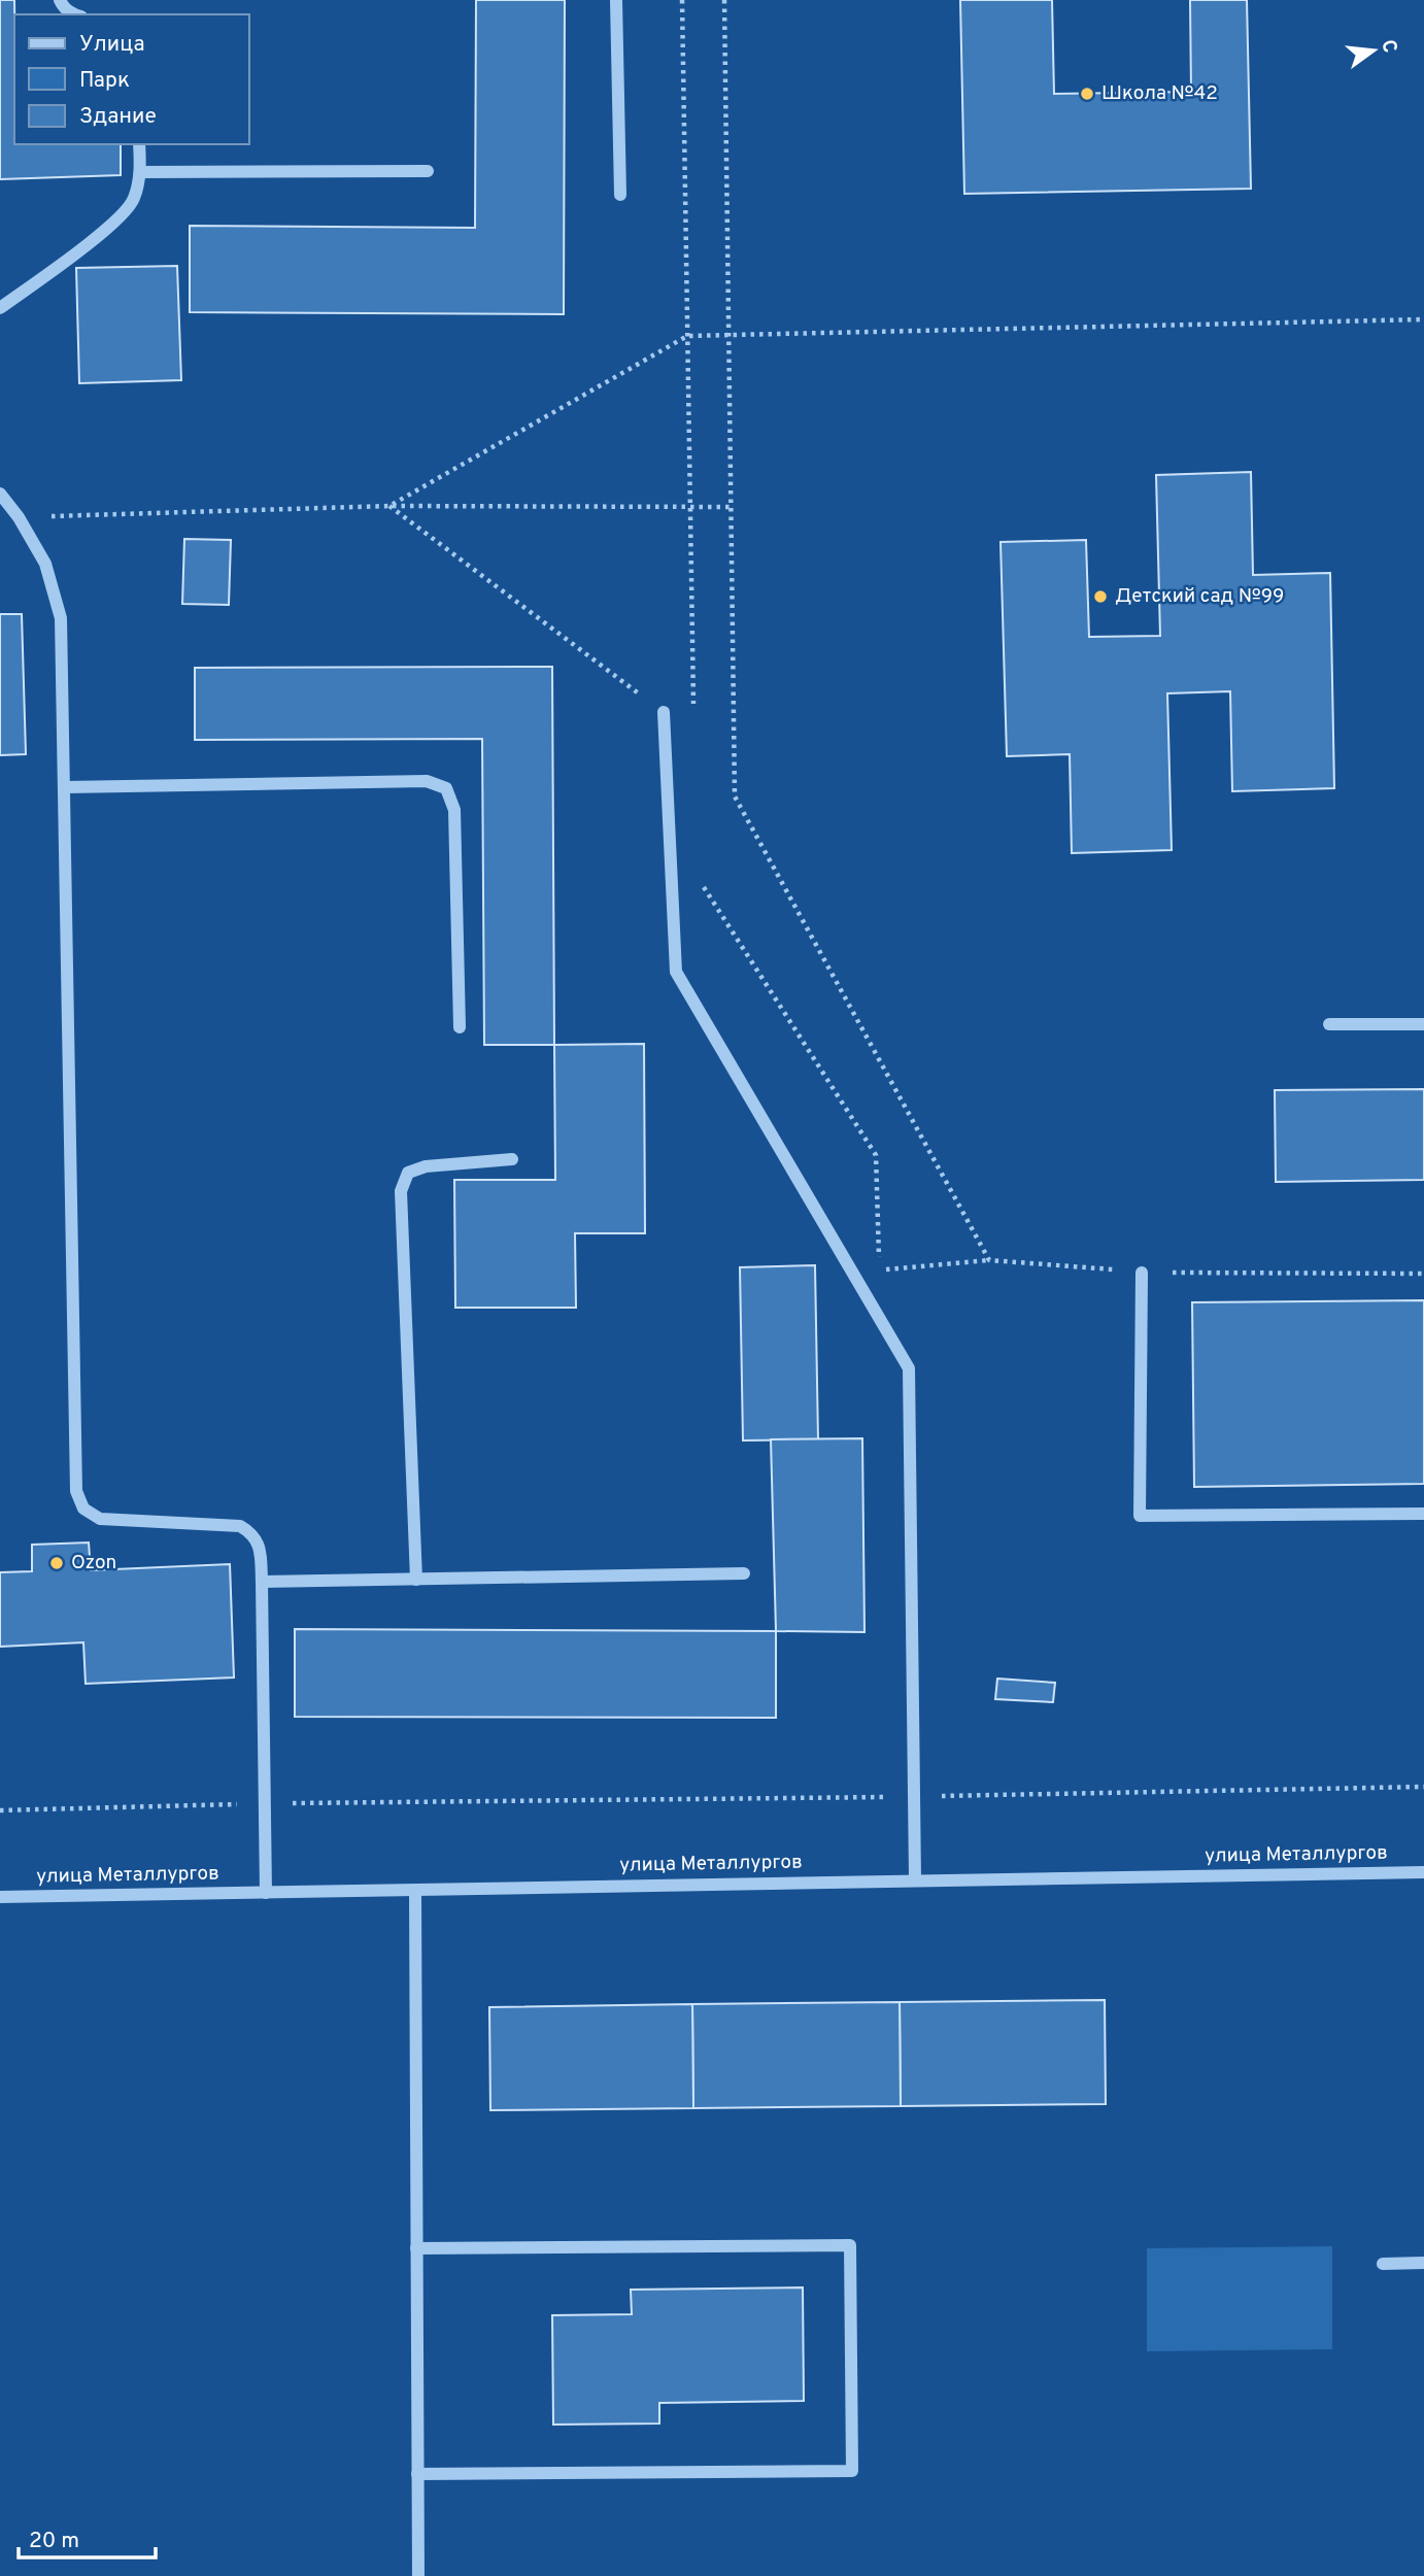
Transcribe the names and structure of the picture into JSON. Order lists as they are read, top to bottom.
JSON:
{
  "streets": {
    "street": ["улица Металлургов"]
  },
  "places": ["Школа №42", "Детский сад №99", "Ozon"],
  "legend": ["Улица", "Парк", "Здание"],
  "scale_bar": "20 m",
  "north": "right"
}
